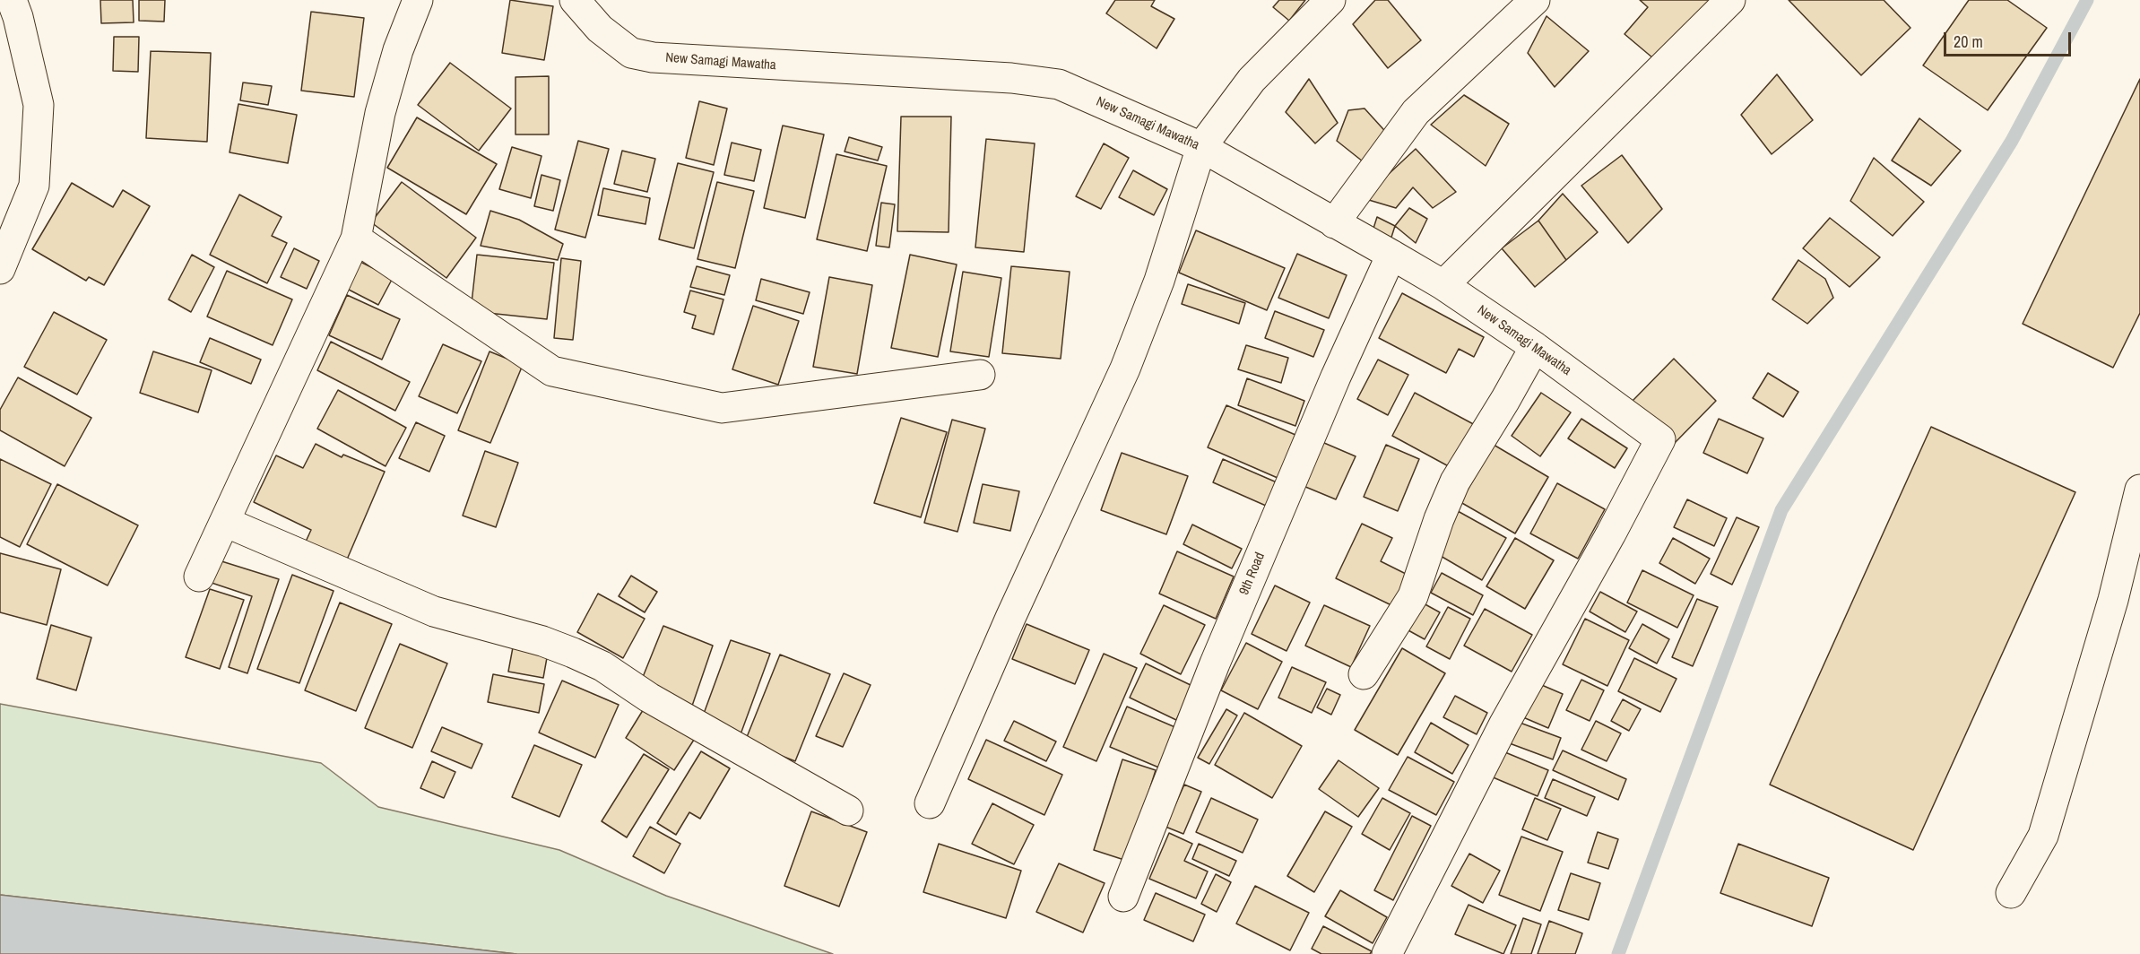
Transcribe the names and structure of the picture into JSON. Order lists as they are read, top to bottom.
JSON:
{
  "streets": {
    "street": ["New Samagi Mawatha", "9th Road"]
  },
  "crossings": [
    ["New Samagi Mawatha", "9th Road"]
  ],
  "scale_bar": "20 m"
}
